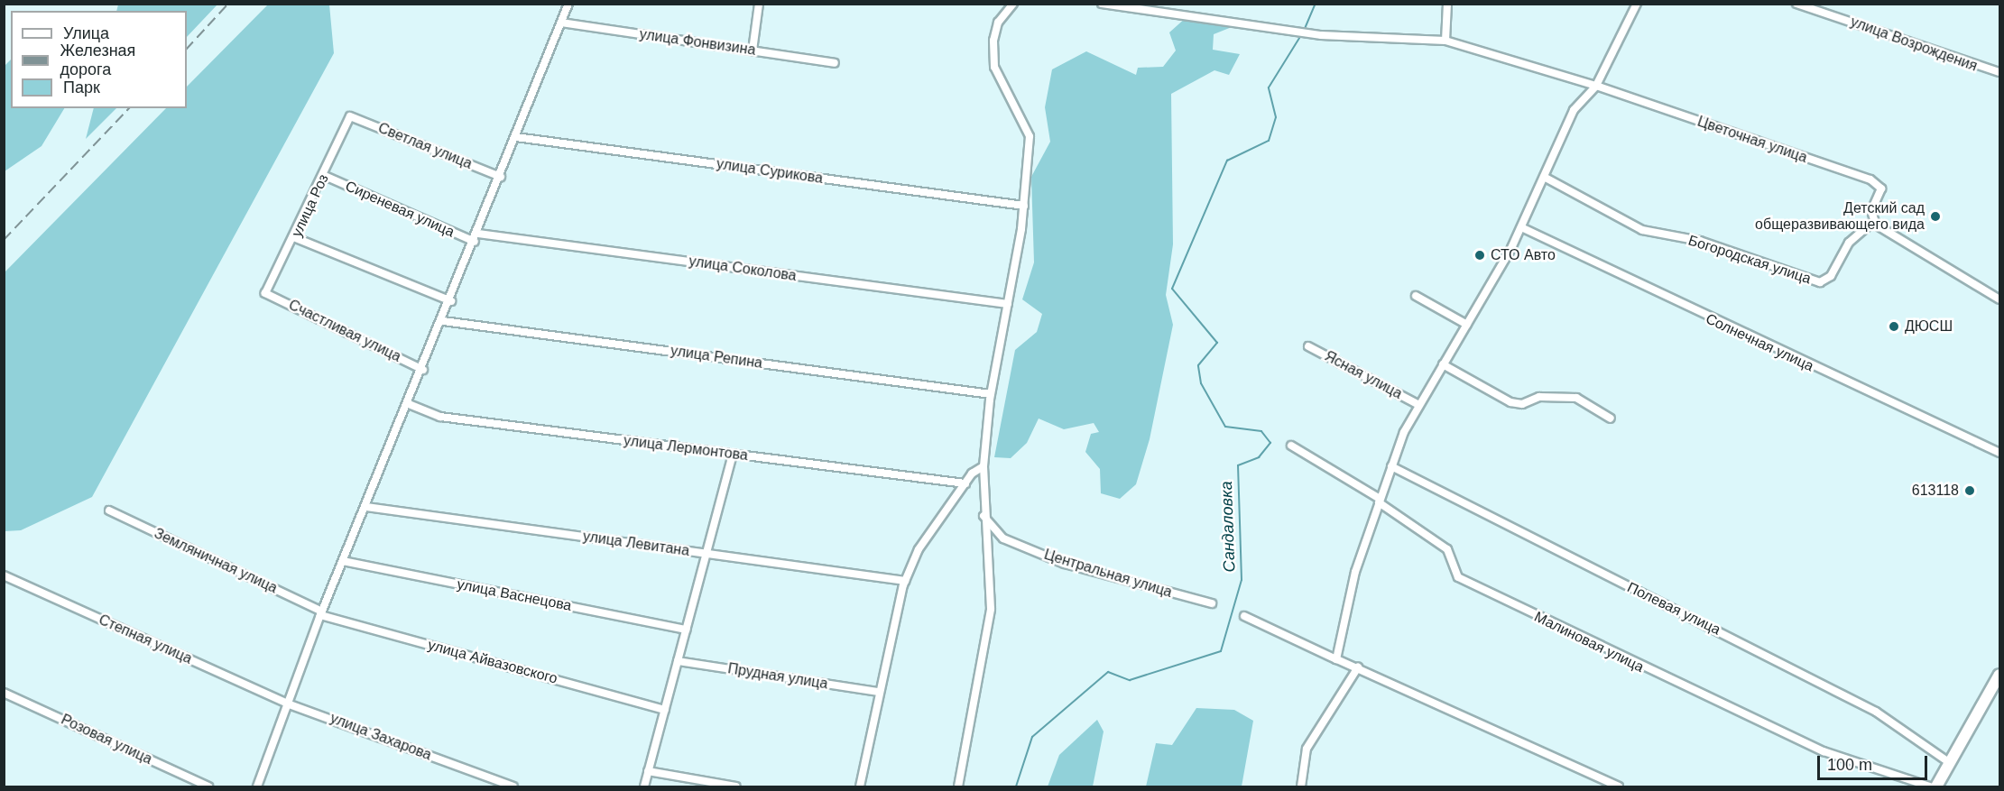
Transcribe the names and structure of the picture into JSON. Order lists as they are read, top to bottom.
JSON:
{
  "streets": {
    "street": [
      "улица Фонвизина",
      "улица Возрождения",
      "Цветочная улица",
      "Светлая улица",
      "улица Сурикова",
      "улица Роз",
      "Сиреневая улица",
      "Богородская улица",
      "улица Соколова",
      "Счастливая улица",
      "Солнечная улица",
      "улица Репина",
      "Ясная улица",
      "улица Лермонтова",
      "улица Левитана",
      "Земляничная улица",
      "Центральная улица",
      "улица Васнецова",
      "Полевая улица",
      "Степная улица",
      "Малиновая улица",
      "улица Айвазовского",
      "Прудная улица",
      "улица Захарова",
      "Розовая улица"
    ]
  },
  "crossings": [
    ["Цветочная улица", "Богородская улица"],
    ["Светлая улица", "улица Роз"],
    ["улица Роз", "Сиреневая улица"],
    ["улица Роз", "Счастливая улица"],
    ["Сиреневая улица", "улица Соколова"],
    ["Земляничная улица", "улица Айвазовского"],
    ["Степная улица", "улица Захарова"]
  ],
  "water": ["Сандаловка"],
  "places": [
    "Детский сад общеразвивающего вида",
    "СТО Авто",
    "ДЮСШ",
    "613118"
  ],
  "legend": ["Улица", "Железная дорога", "Парк"],
  "scale_bar": "100 m"
}
